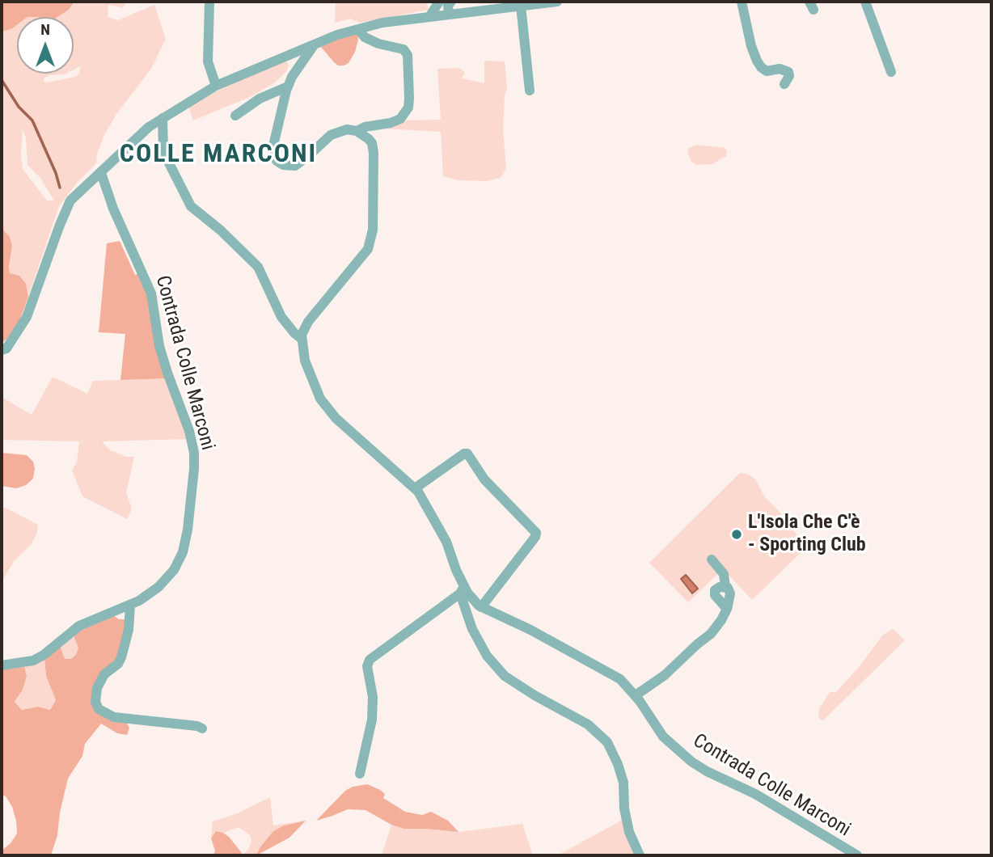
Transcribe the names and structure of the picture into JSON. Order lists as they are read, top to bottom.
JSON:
{
  "streets": {
    "street": ["Contrada Colle Marconi"]
  },
  "districts": ["COLLE MARCONI"],
  "places": ["L'Isola Che C'è - Sporting Club"],
  "north": "top"
}
